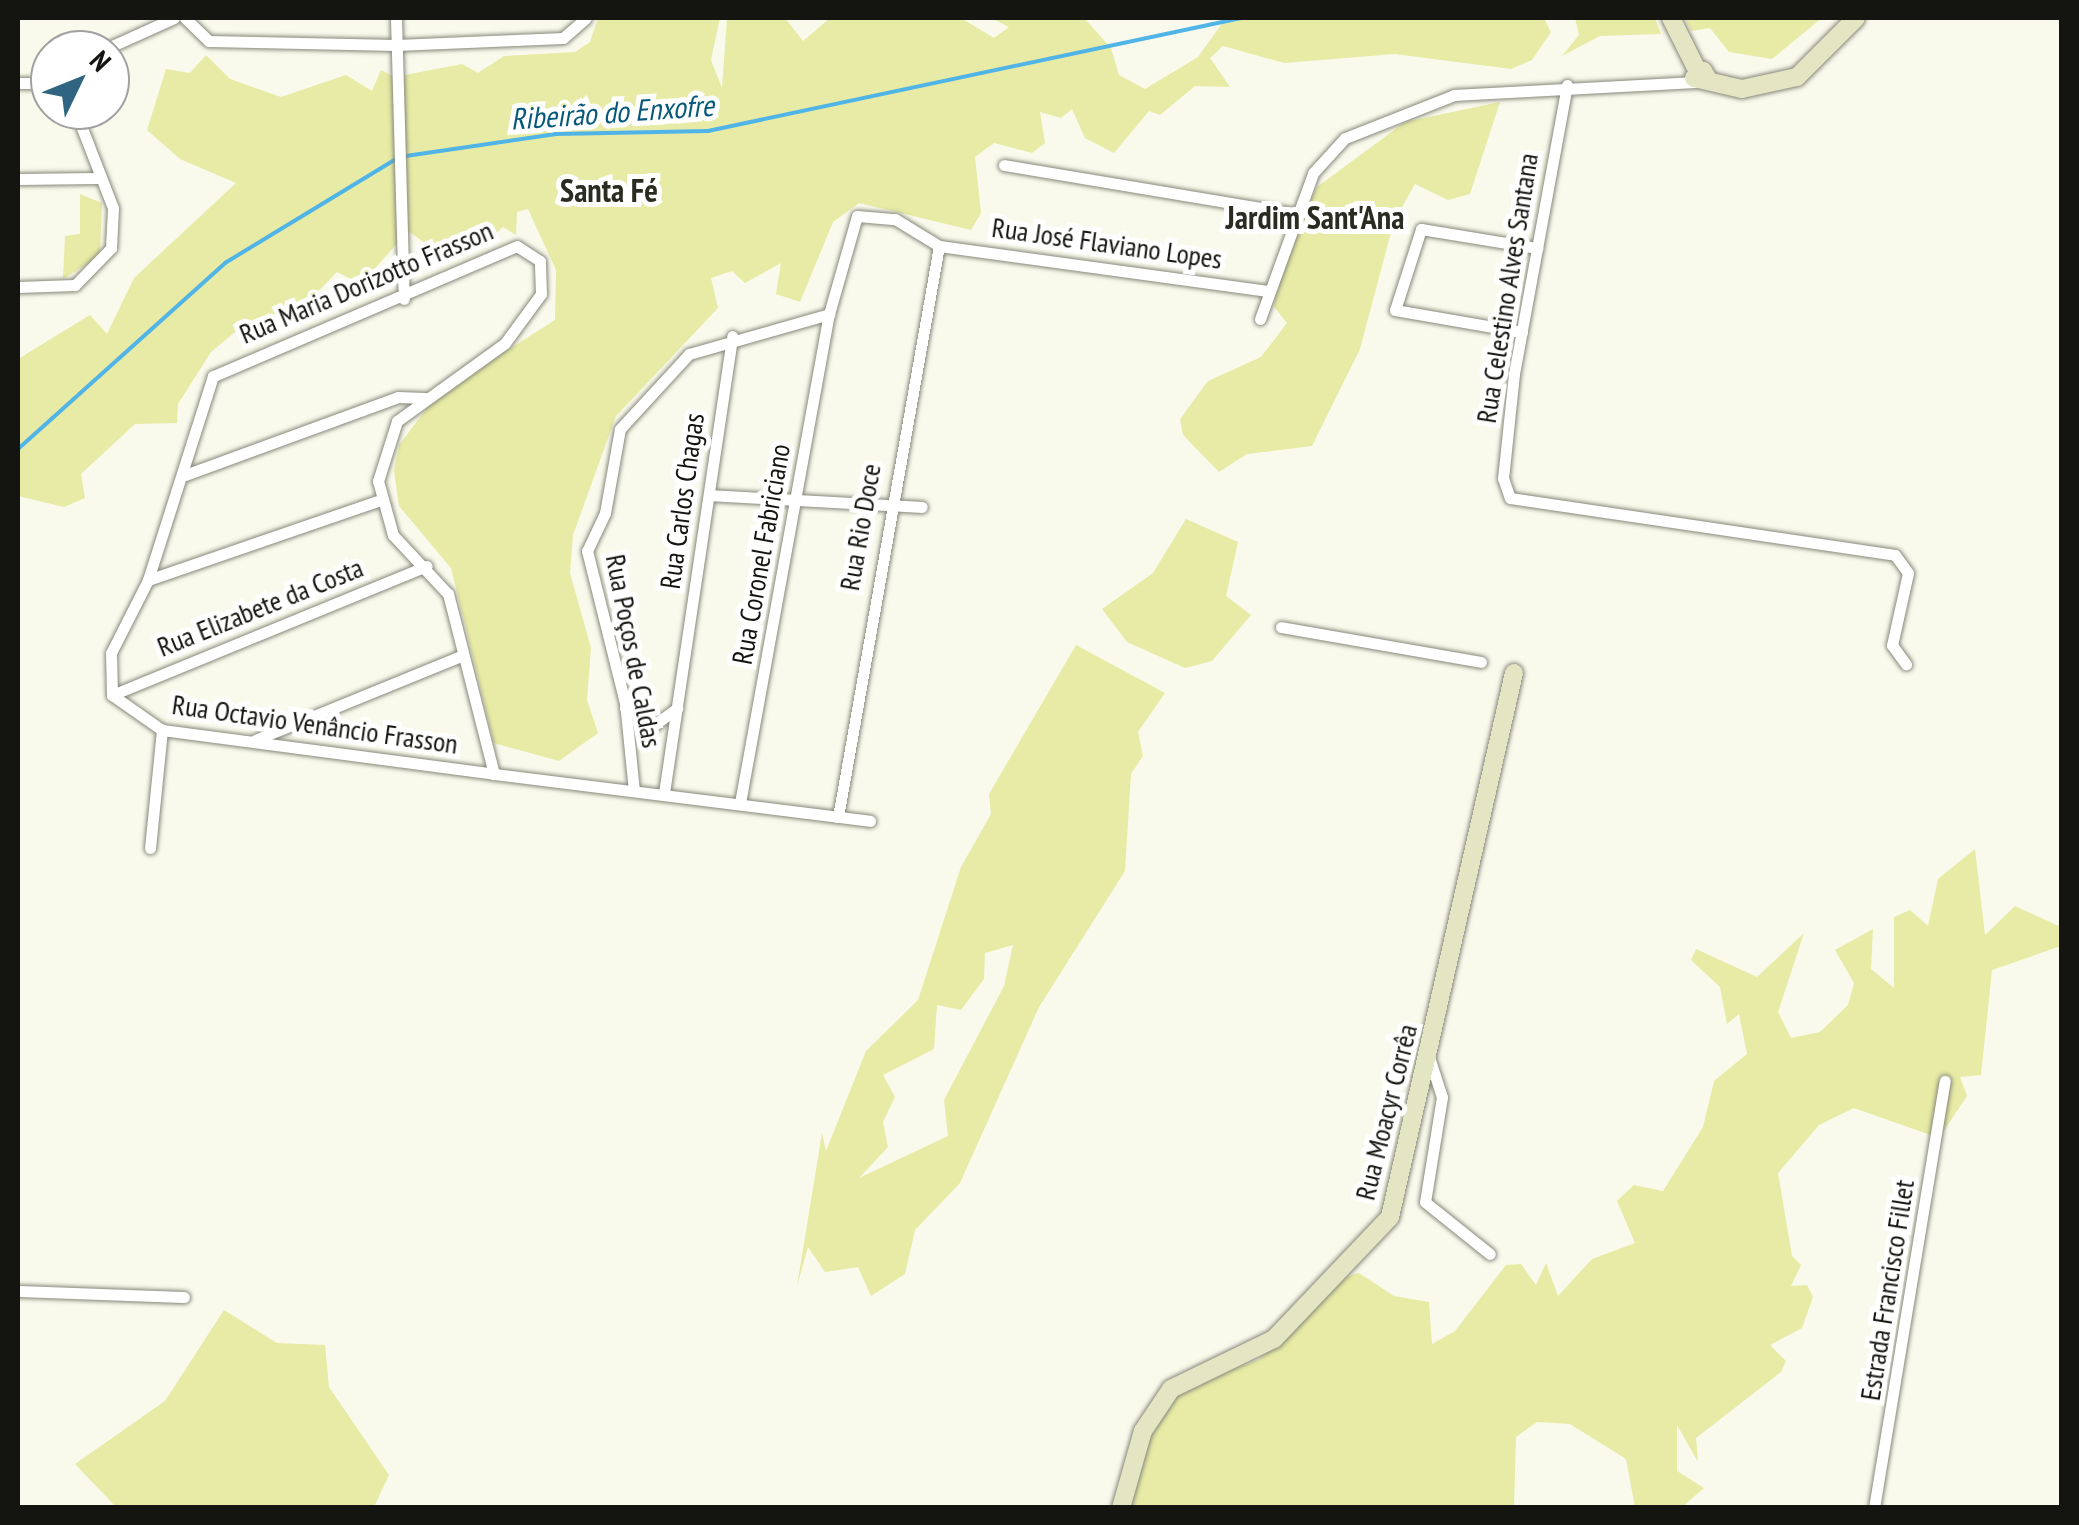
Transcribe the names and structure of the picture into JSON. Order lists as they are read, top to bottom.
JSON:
{
  "streets": {
    "street": [
      "Rua José Flaviano Lopes",
      "Rua Maria Dorizotto Frasson",
      "Rua Celestino Alves Santana",
      "Rua Carlos Chagas",
      "Rua Rio Doce",
      "Rua Coronel Fabriciano",
      "Rua Elizabete da Costa",
      "Rua Poços de Caldas",
      "Rua Octavio Venâncio Frasson",
      "Rua Moacyr Corrêa",
      "Estrada Francisco Fillet"
    ]
  },
  "crossings": [
    ["Rua José Flaviano Lopes", "Rua Rio Doce"],
    ["Rua Carlos Chagas", "Rua Poços de Caldas"],
    ["Rua Carlos Chagas", "Rua Octavio Venâncio Frasson"],
    ["Rua Rio Doce", "Rua Octavio Venâncio Frasson"],
    ["Rua Coronel Fabriciano", "Rua Poços de Caldas"],
    ["Rua Coronel Fabriciano", "Rua Octavio Venâncio Frasson"],
    ["Rua Elizabete da Costa", "Rua Octavio Venâncio Frasson"],
    ["Rua Poços de Caldas", "Rua Octavio Venâncio Frasson"]
  ],
  "districts": ["Santa Fé", "Jardim Sant'Ana"],
  "water": ["Ribeirão do Enxofre"],
  "north": "top right"
}
